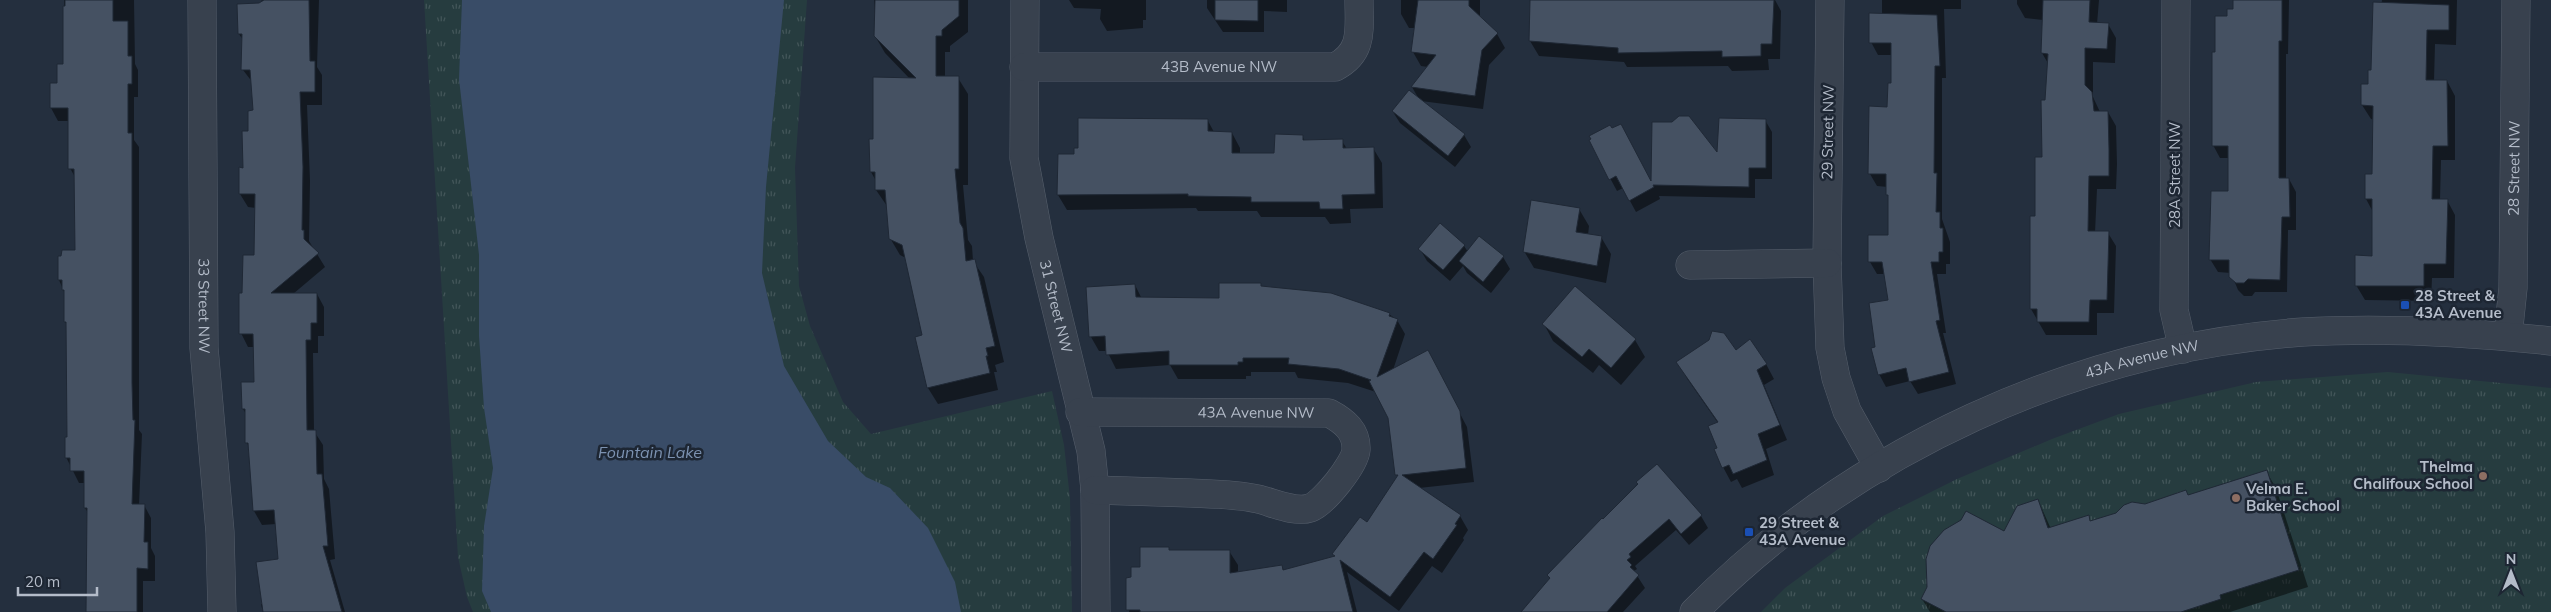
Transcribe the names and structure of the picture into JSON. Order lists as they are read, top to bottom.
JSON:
{
  "streets": {
    "street": [
      "43B Avenue NW",
      "29 Street NW",
      "28 Street NW",
      "28A Street NW",
      "33 Street NW",
      "31 Street NW",
      "43A Avenue NW"
    ]
  },
  "crossings": [
    ["43B Avenue NW", "31 Street NW"],
    ["29 Street NW", "43A Avenue NW"],
    ["28 Street NW", "43A Avenue NW"],
    ["28A Street NW", "43A Avenue NW"],
    ["31 Street NW", "43A Avenue NW"]
  ],
  "water": ["Fountain Lake"],
  "places": {
    "transit": ["28 Street & 43A Avenue", "29 Street & 43A Avenue"],
    "other": ["Thelma Chalifoux School", "Velma E. Baker School"]
  },
  "scale_bar": "20 m",
  "north": "top"
}
